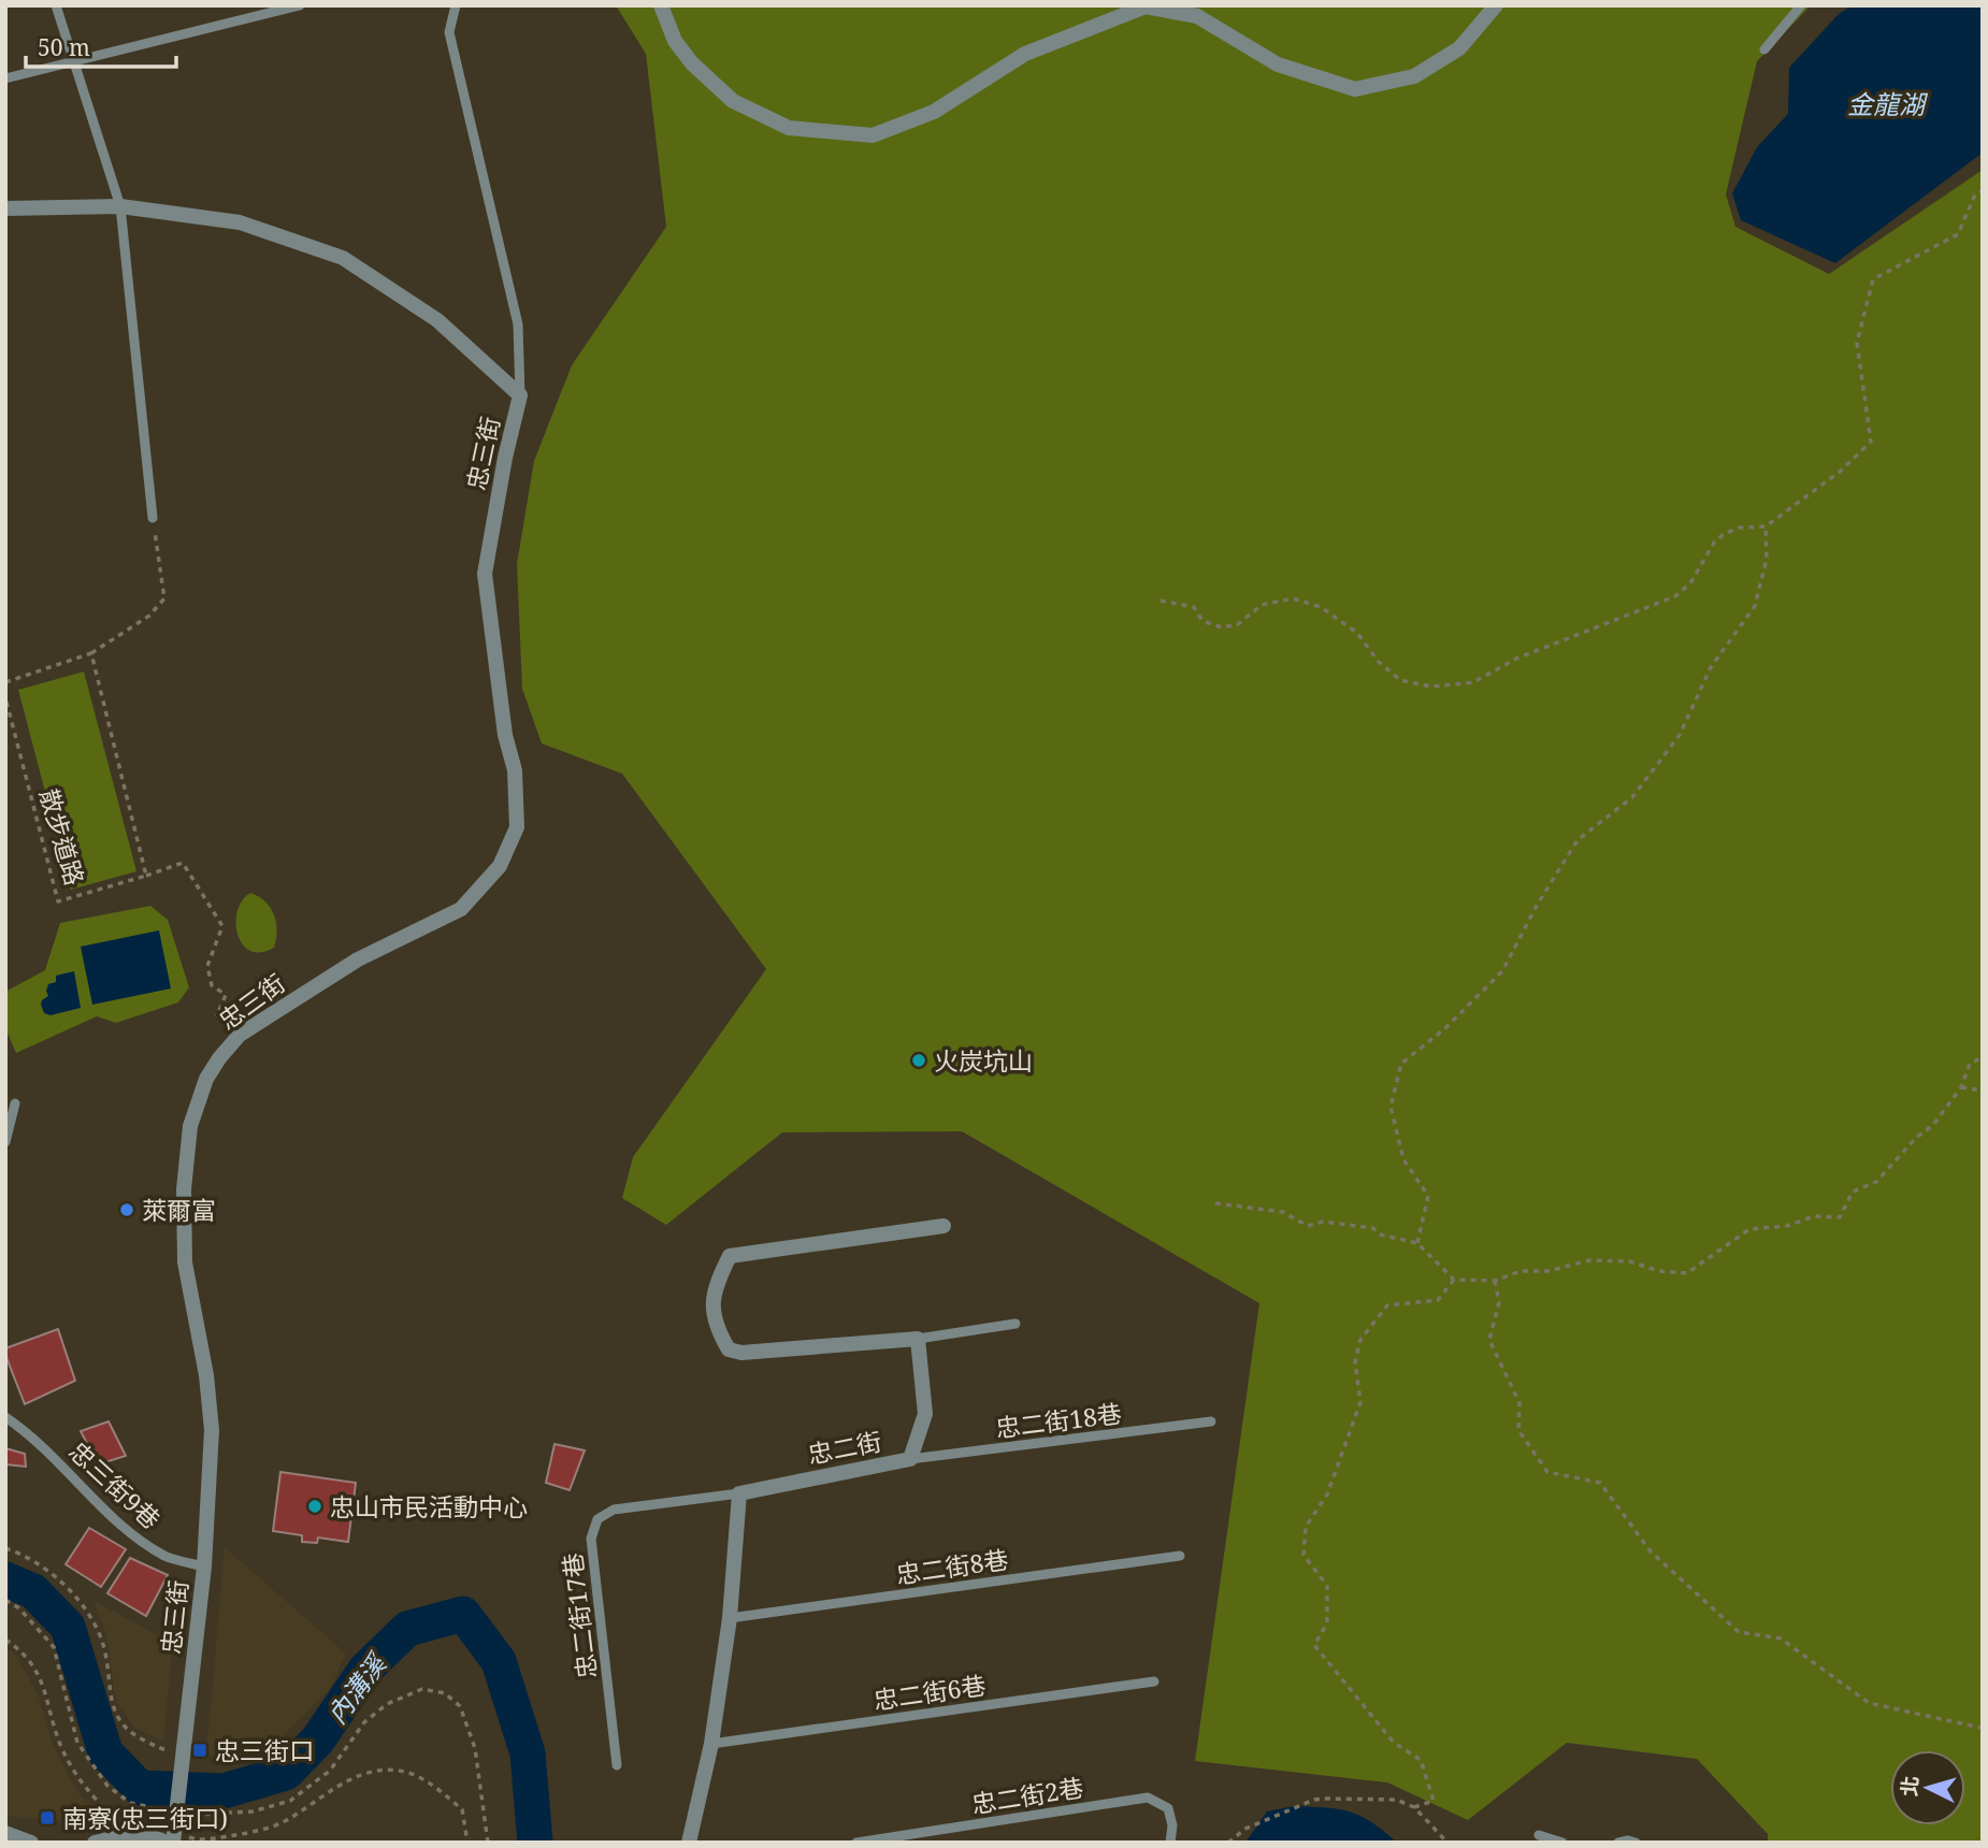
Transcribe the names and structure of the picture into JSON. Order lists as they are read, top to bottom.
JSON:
{
  "streets": {
    "street": ["忠三街", "忠二街"],
    "lane": [
      "忠二街18巷",
      "忠三街9巷",
      "忠二街8巷",
      "忠二街17巷",
      "忠二街6巷",
      "忠二街2巷"
    ],
    "path": ["散步道路"]
  },
  "crossings": [
    ["忠三街", "散步道路"],
    ["忠三街", "忠三街9巷"],
    ["忠二街18巷", "忠二街"],
    ["忠二街", "忠二街17巷"]
  ],
  "water": ["金龍湖", "內溝溪"],
  "places": {
    "other": ["火炭坑山", "萊爾富", "忠山市民活動中心"],
    "transit": ["忠三街口", "南寮(忠三街口)"]
  },
  "scale_bar": "50 m",
  "north": "left"
}
